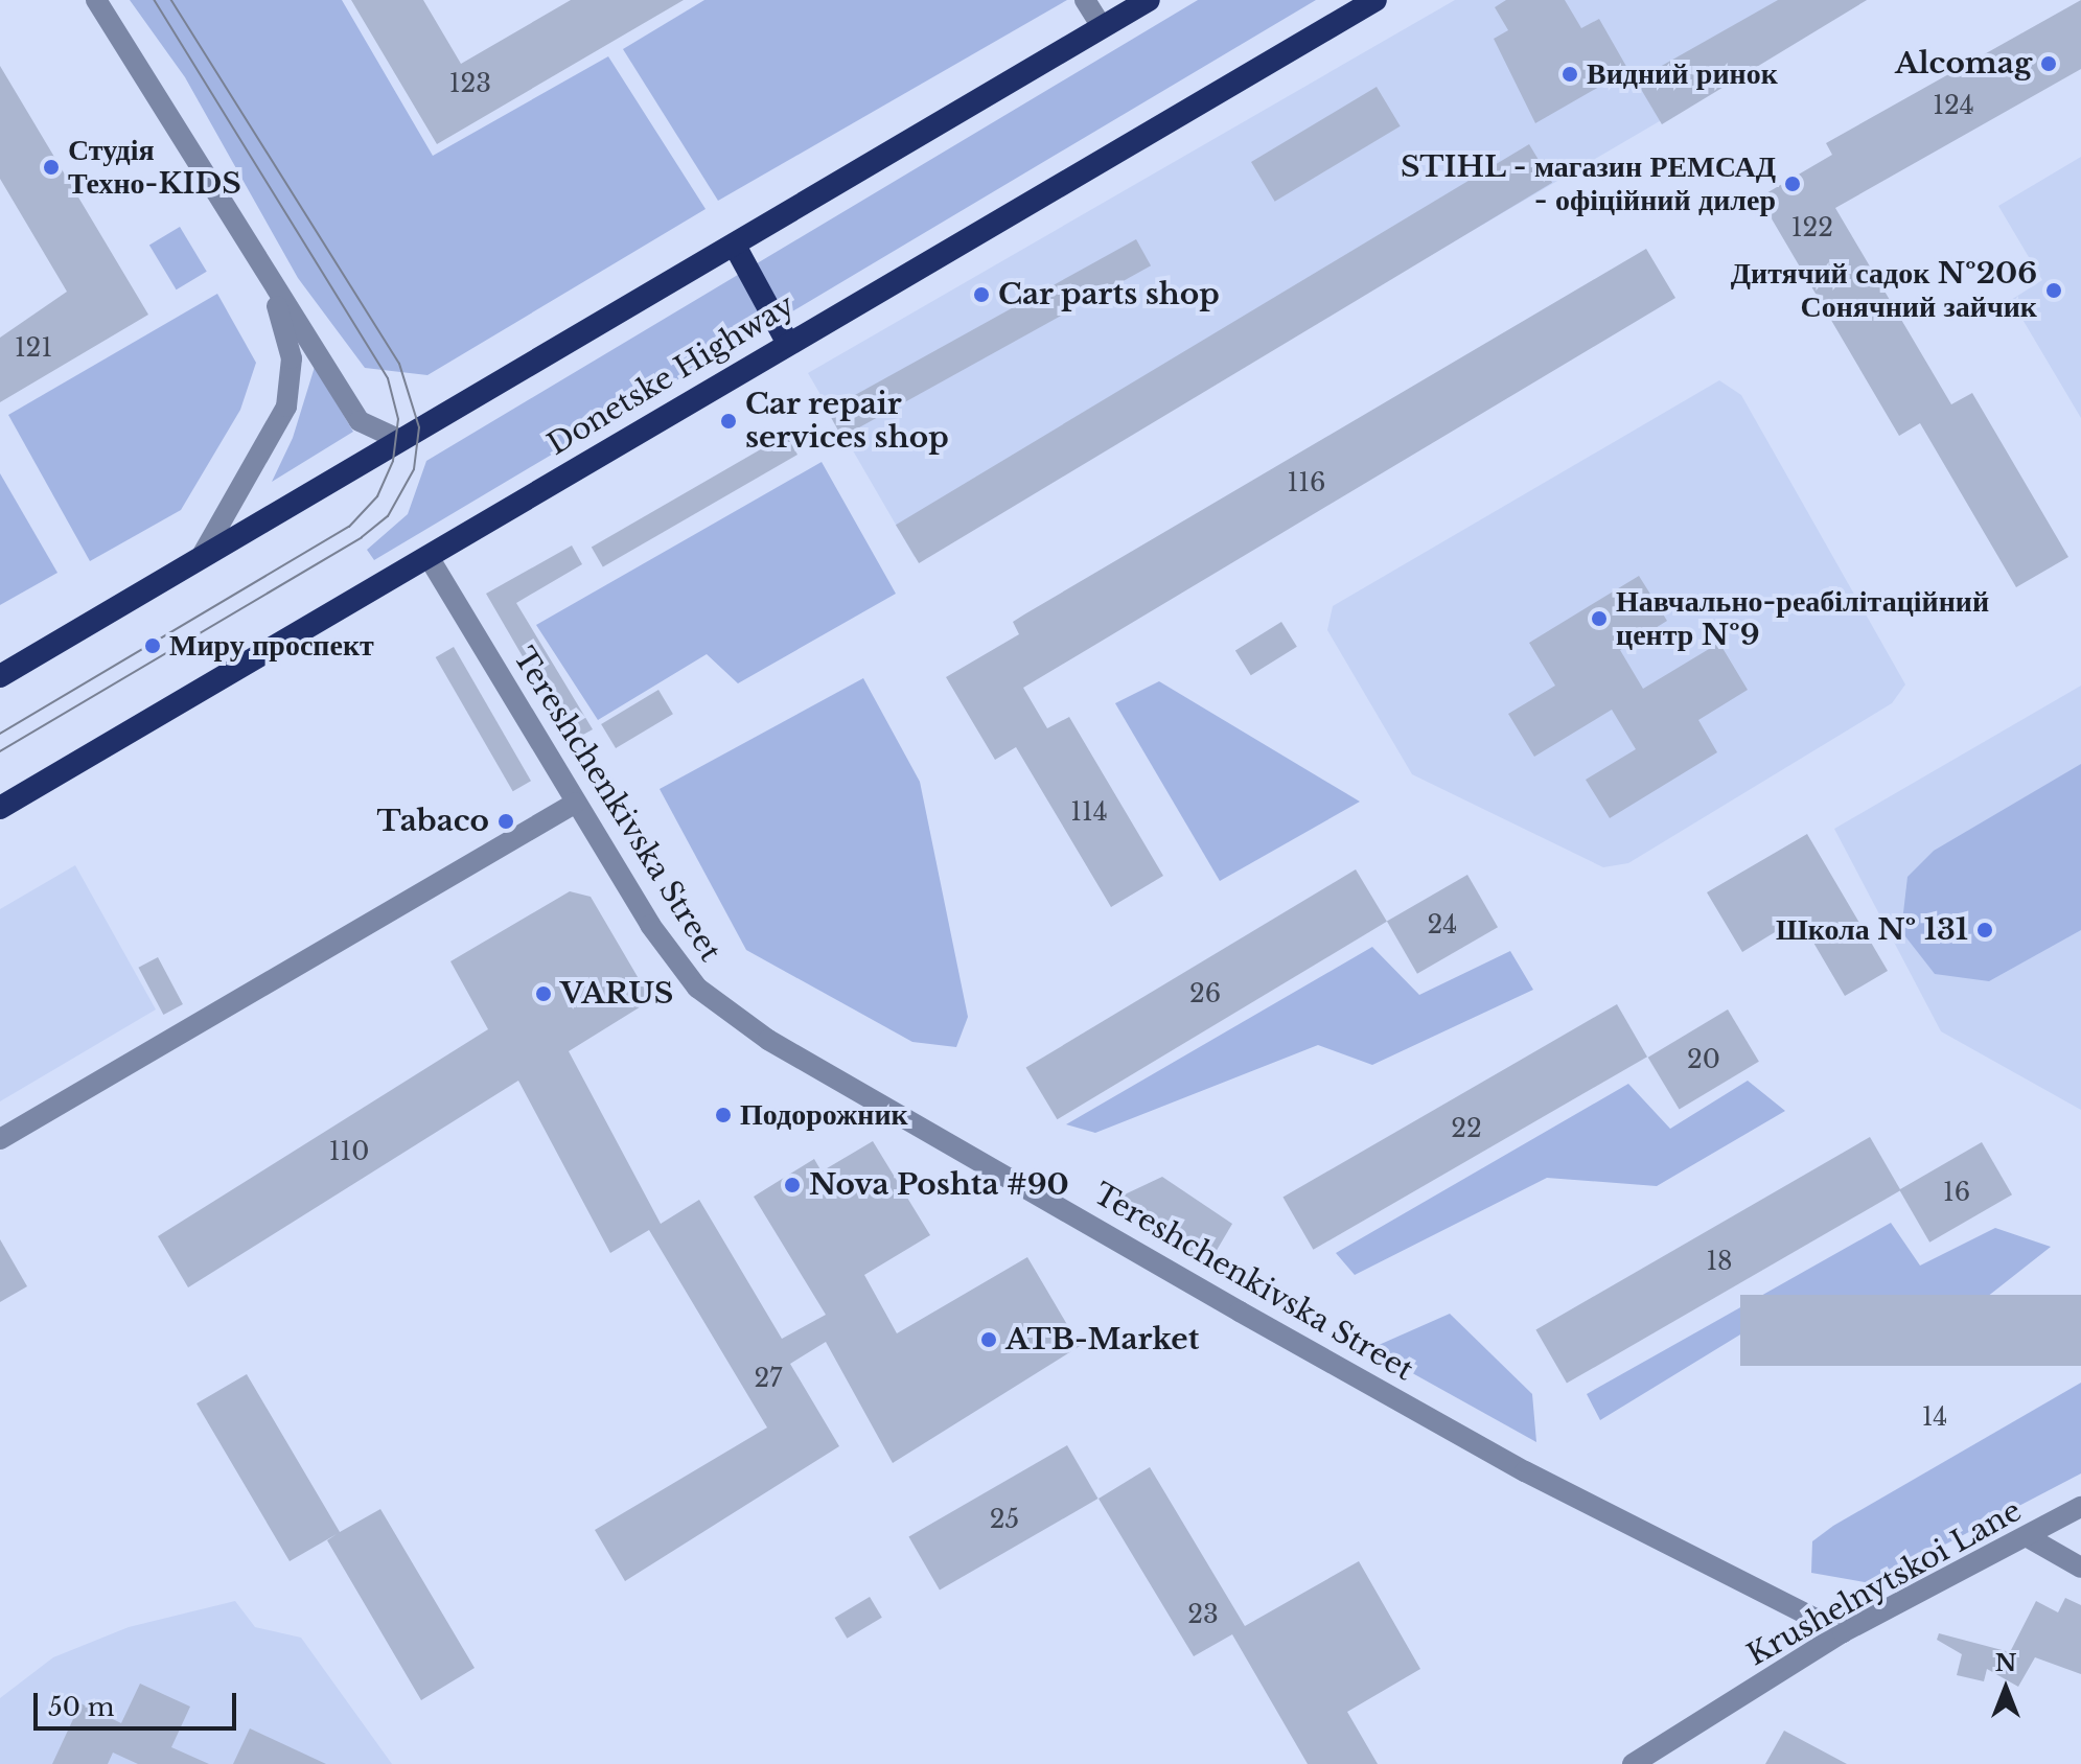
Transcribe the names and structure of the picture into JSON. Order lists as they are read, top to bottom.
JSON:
{
  "streets": {
    "highway": ["Donetske Highway"],
    "street": ["Tereshchenkivska Street", "Krushelnytskoi Lane"]
  },
  "crossings": [
    ["Donetske Highway", "Tereshchenkivska Street"],
    ["Tereshchenkivska Street", "Krushelnytskoi Lane"]
  ],
  "places": [
    "Alcomag",
    "Видний ринок",
    "Студія Техно-KIDS",
    "STIHL - магазин РЕМСАД - офіційний дилер",
    "Дитячий садок №206 Сонячний зайчик",
    "Car parts shop",
    "Car repair services shop",
    "Навчально-реабілітаційний центр №9",
    "Миру проспект",
    "Tabaco",
    "Школа № 131",
    "VARUS",
    "Подорожник",
    "Nova Poshta #90",
    "ATB-Market"
  ],
  "house_numbers": [
    "123",
    "124",
    "122",
    "121",
    "116",
    "114",
    "24",
    "26",
    "20",
    "22",
    "110",
    "16",
    "18",
    "27",
    "14",
    "25",
    "23"
  ],
  "scale_bar": "50 m",
  "north": "top"
}
